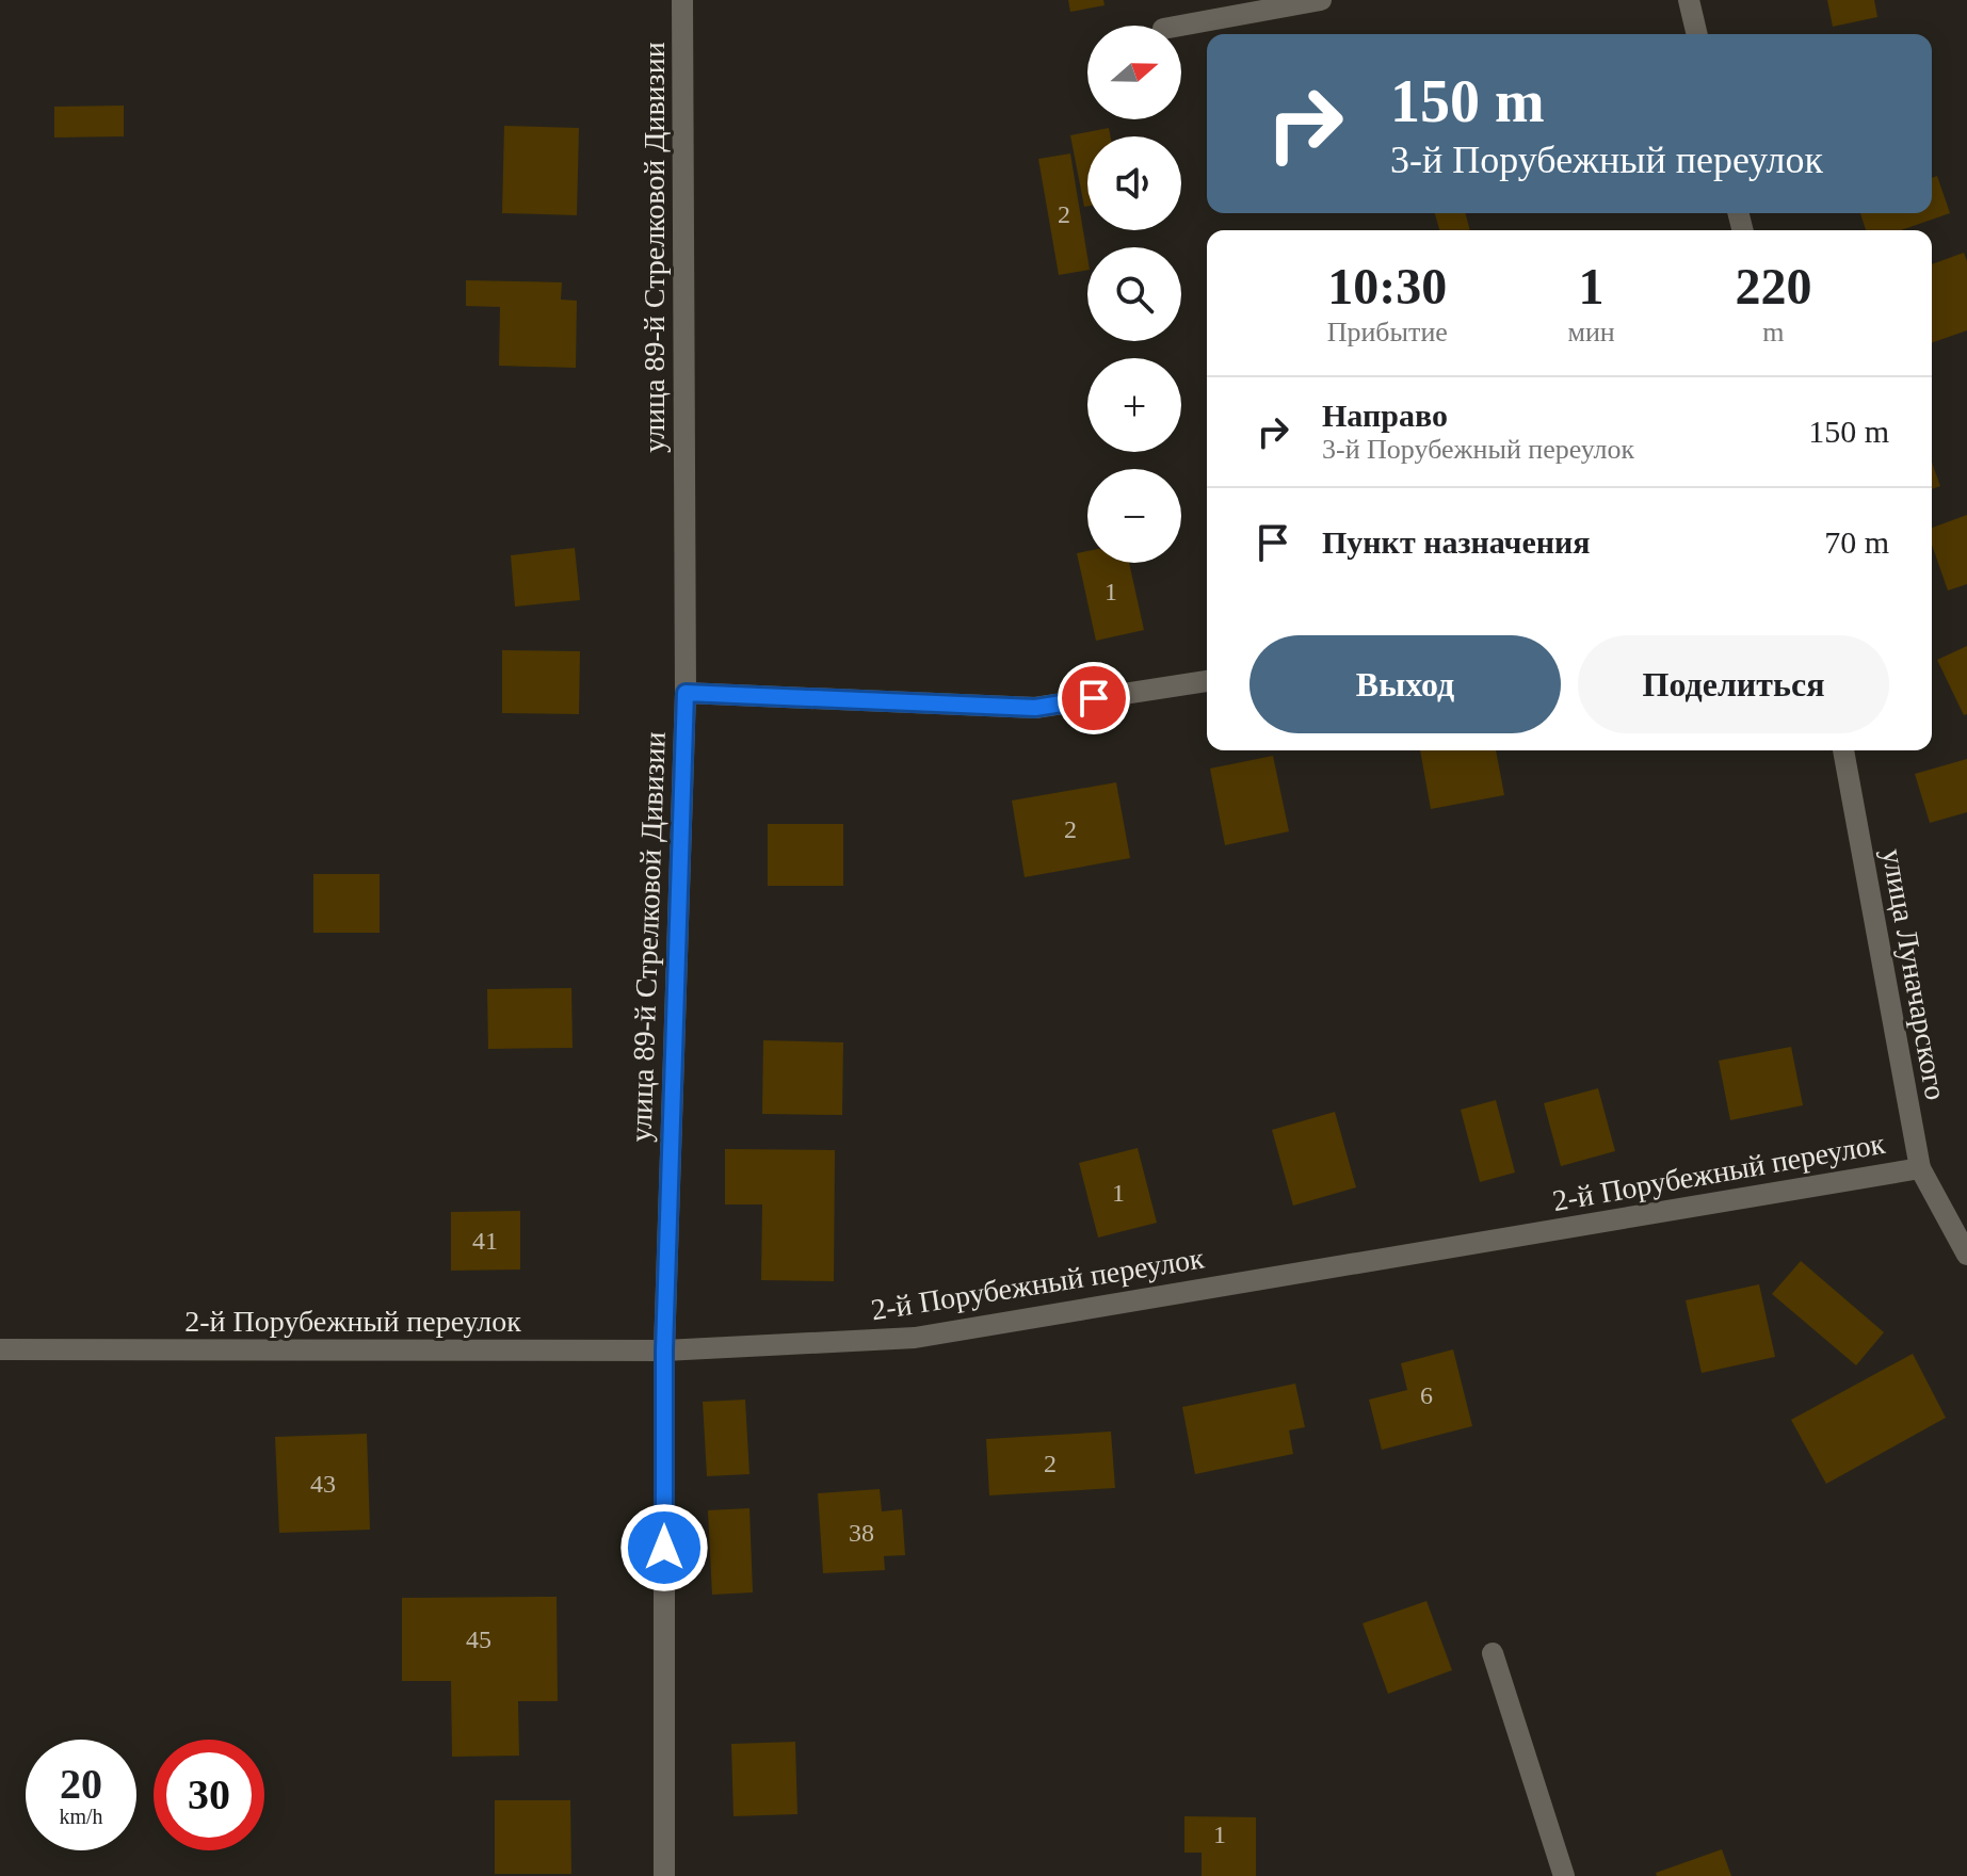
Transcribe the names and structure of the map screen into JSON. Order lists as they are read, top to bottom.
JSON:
{
  "streets": {
    "street": ["улица 89-й Стрелковой Дивизии", "улица Луначарского", "2-й Порубежный переулок"]
  },
  "crossings": [
    ["улица 89-й Стрелковой Дивизии", "2-й Порубежный переулок"],
    ["улица Луначарского", "2-й Порубежный переулок"]
  ],
  "house_numbers": [
    "2",
    "1",
    "2",
    "1",
    "41",
    "6",
    "2",
    "43",
    "38",
    "45",
    "1"
  ],
  "north": "right",
  "page": {
    "map_buttons": ["+", "−"],
    "turn": ["150 m", "3-й Порубежный переулок"],
    "eta": [
      "10:30",
      "Прибытие",
      "1",
      "мин",
      "220",
      "m"
    ],
    "list": [
      {
        "name": "Направо",
        "note": "3-й Порубежный переулок",
        "value": "150 m"
      },
      {
        "name": "Пункт назначения",
        "value": "70 m"
      }
    ],
    "buttons": ["Выход", "Поделиться"],
    "speed": "20 km/h",
    "limit": "30"
  }
}
